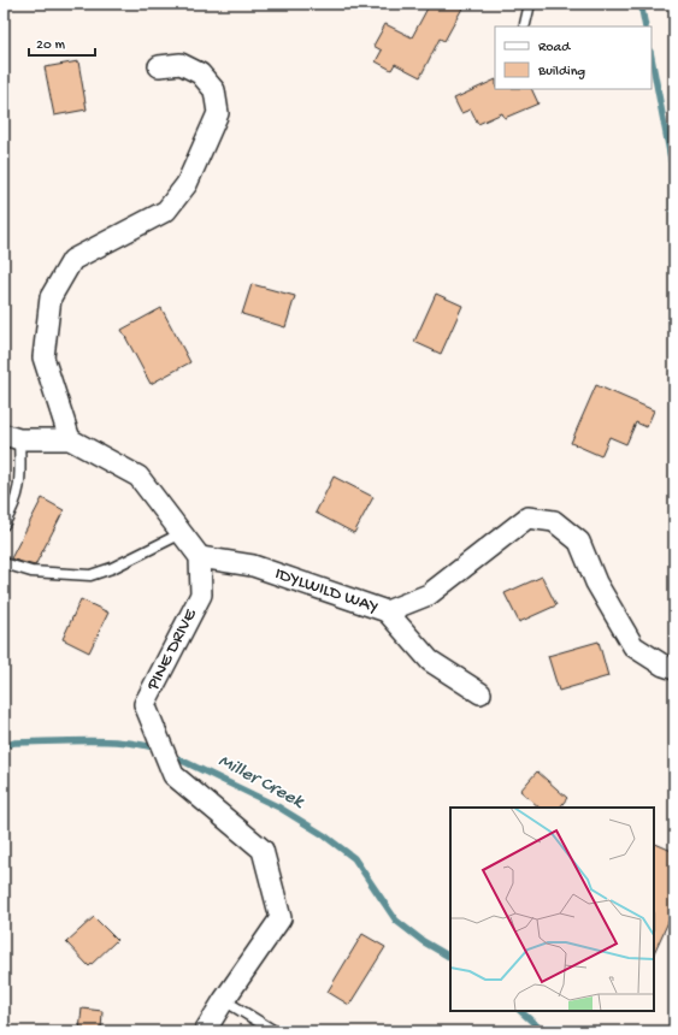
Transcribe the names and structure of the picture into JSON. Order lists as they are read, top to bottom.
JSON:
{
  "streets": {
    "street": ["IDYLWILD WAY", "PINE DRIVE"]
  },
  "crossings": [
    ["IDYLWILD WAY", "PINE DRIVE"]
  ],
  "water": ["Miller Creek"],
  "legend": ["Road", "Building"],
  "scale_bar": "20 m"
}
